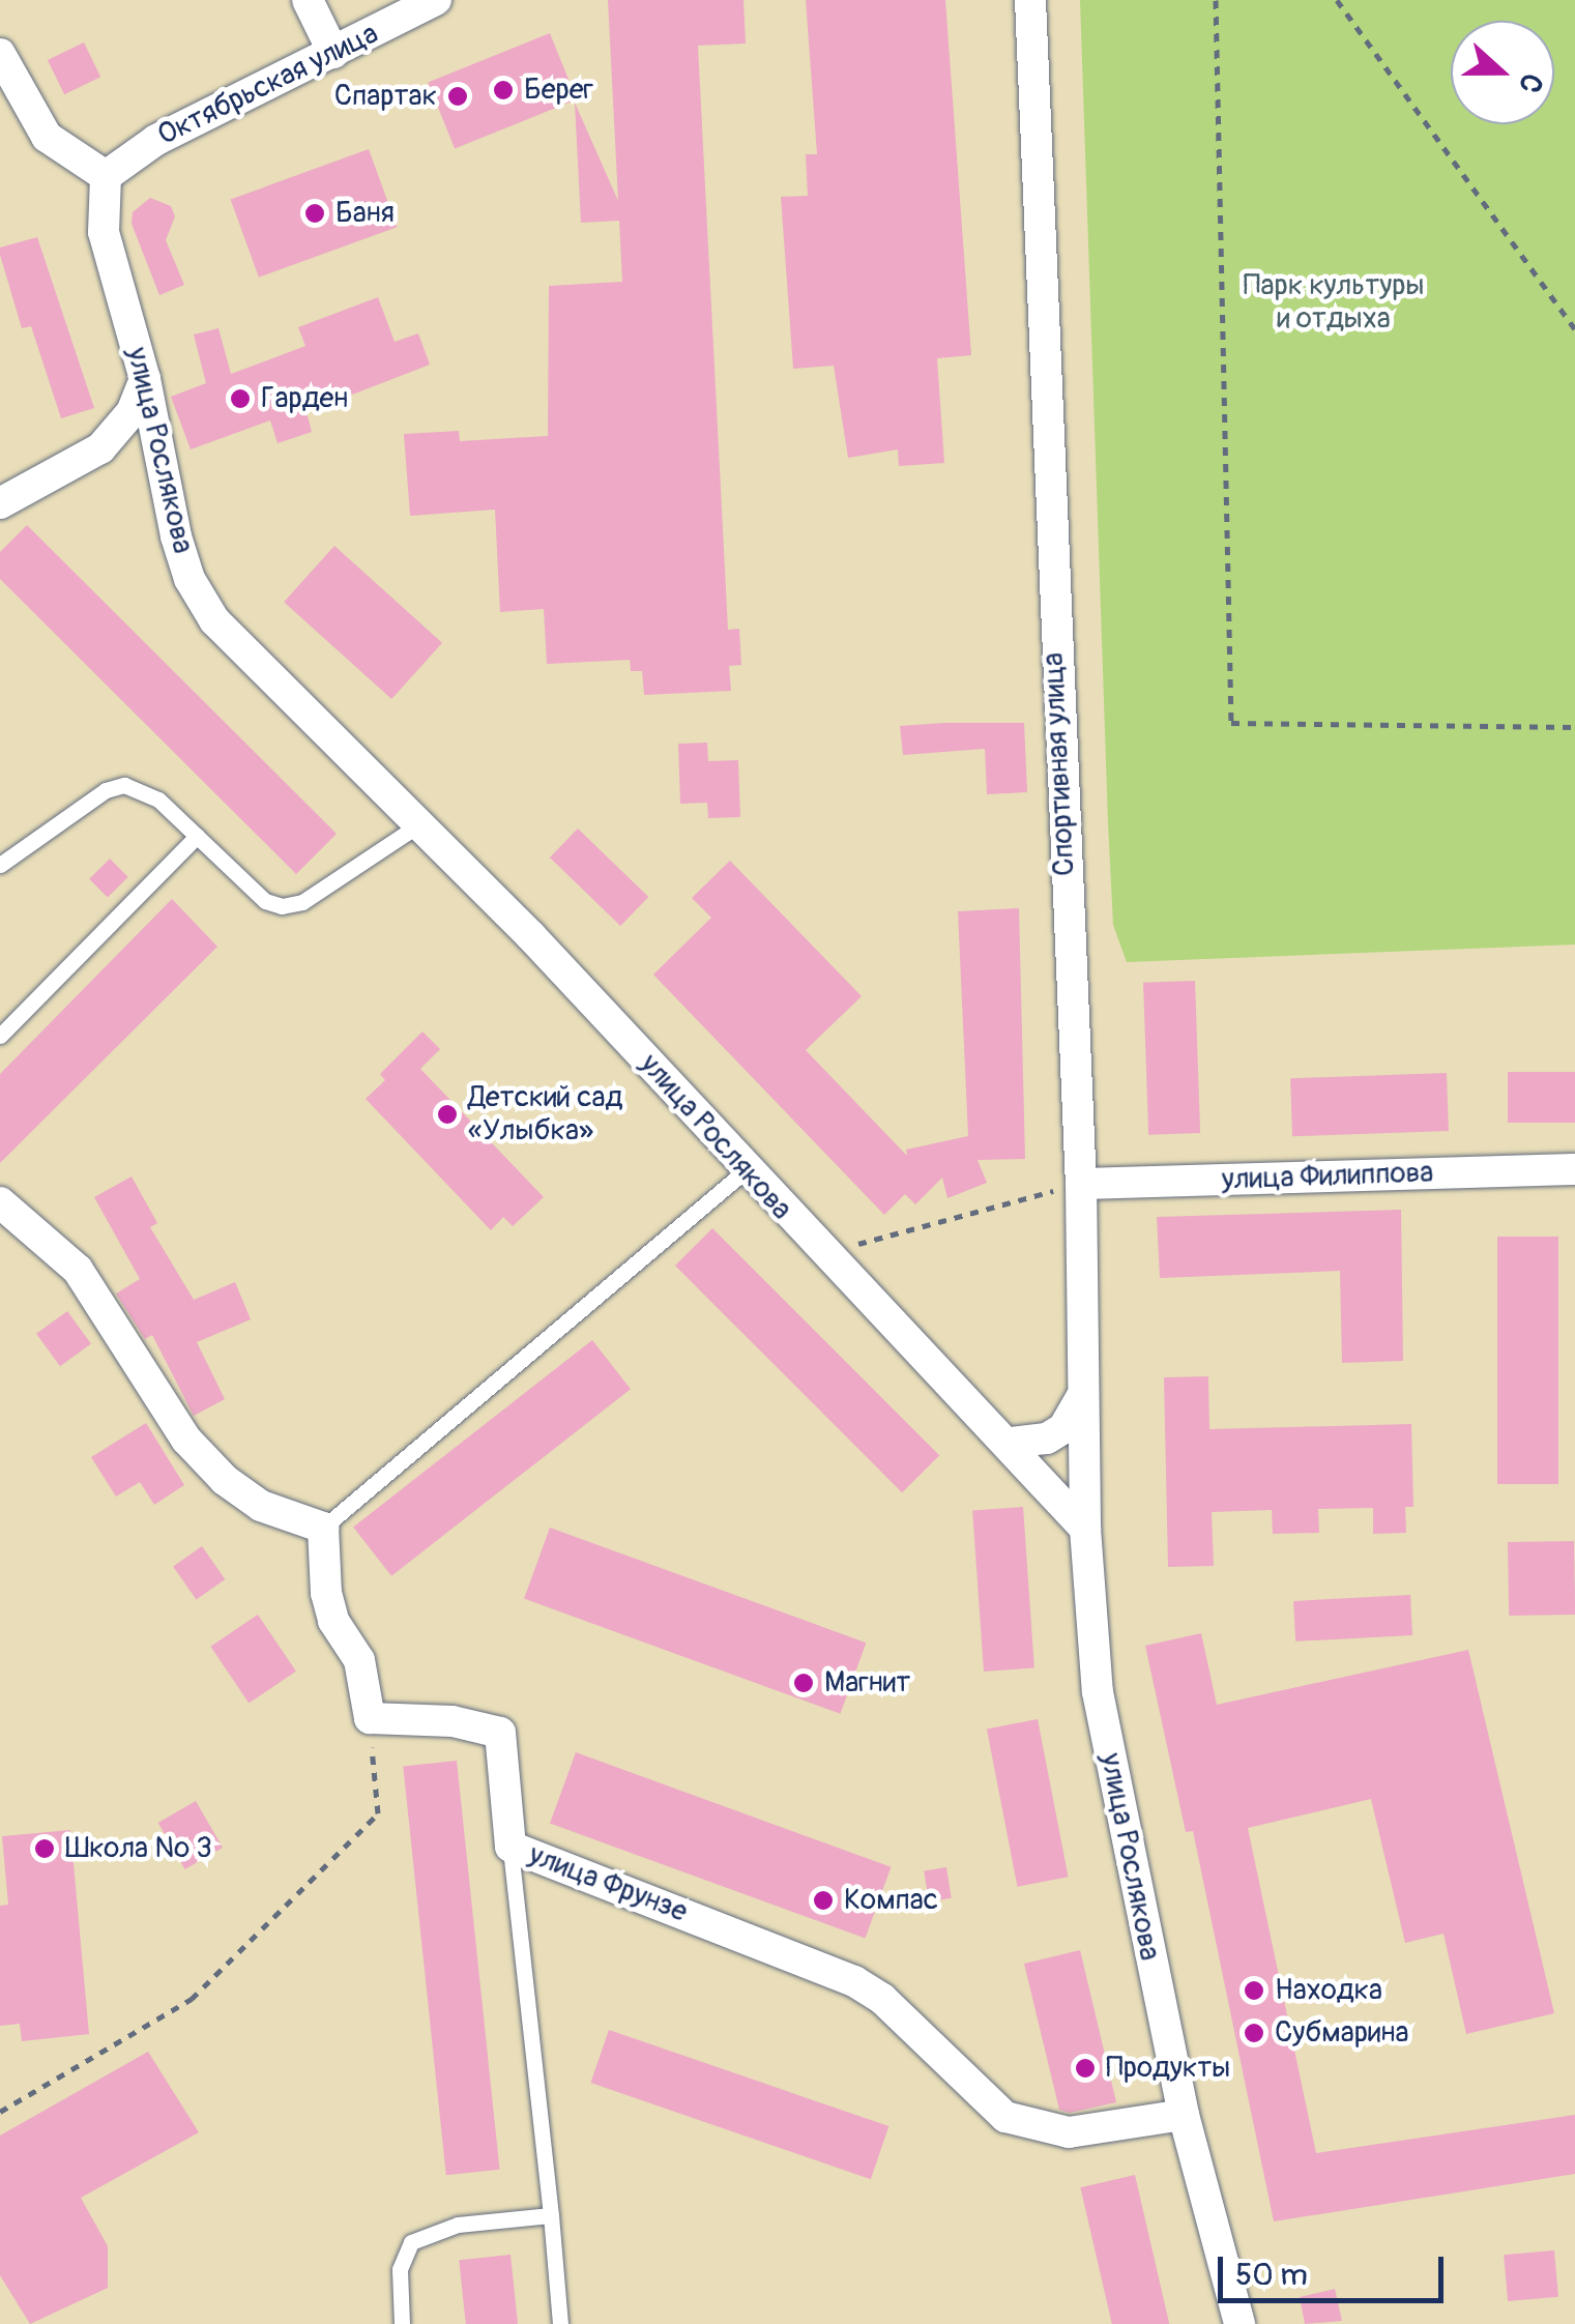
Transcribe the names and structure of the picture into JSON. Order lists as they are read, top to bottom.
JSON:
{
  "streets": {
    "street": [
      "Октябрьская улица",
      "улица Рослякова",
      "Спортивная улица",
      "улица Филиппова",
      "улица Фрунзе"
    ]
  },
  "crossings": [
    ["Октябрьская улица", "улица Рослякова"],
    ["улица Рослякова", "Спортивная улица"],
    ["улица Рослякова", "улица Фрунзе"],
    ["Спортивная улица", "улица Филиппова"]
  ],
  "parks": ["Парк культуры и отдыха"],
  "places": [
    "Берег",
    "Спартак",
    "Баня",
    "Гарден",
    "Детский сад «Улыбка»",
    "Магнит",
    "Школа № 3",
    "Компас",
    "Находка",
    "Субмарина",
    "Продукты"
  ],
  "scale_bar": "50 m",
  "north": "right"
}
